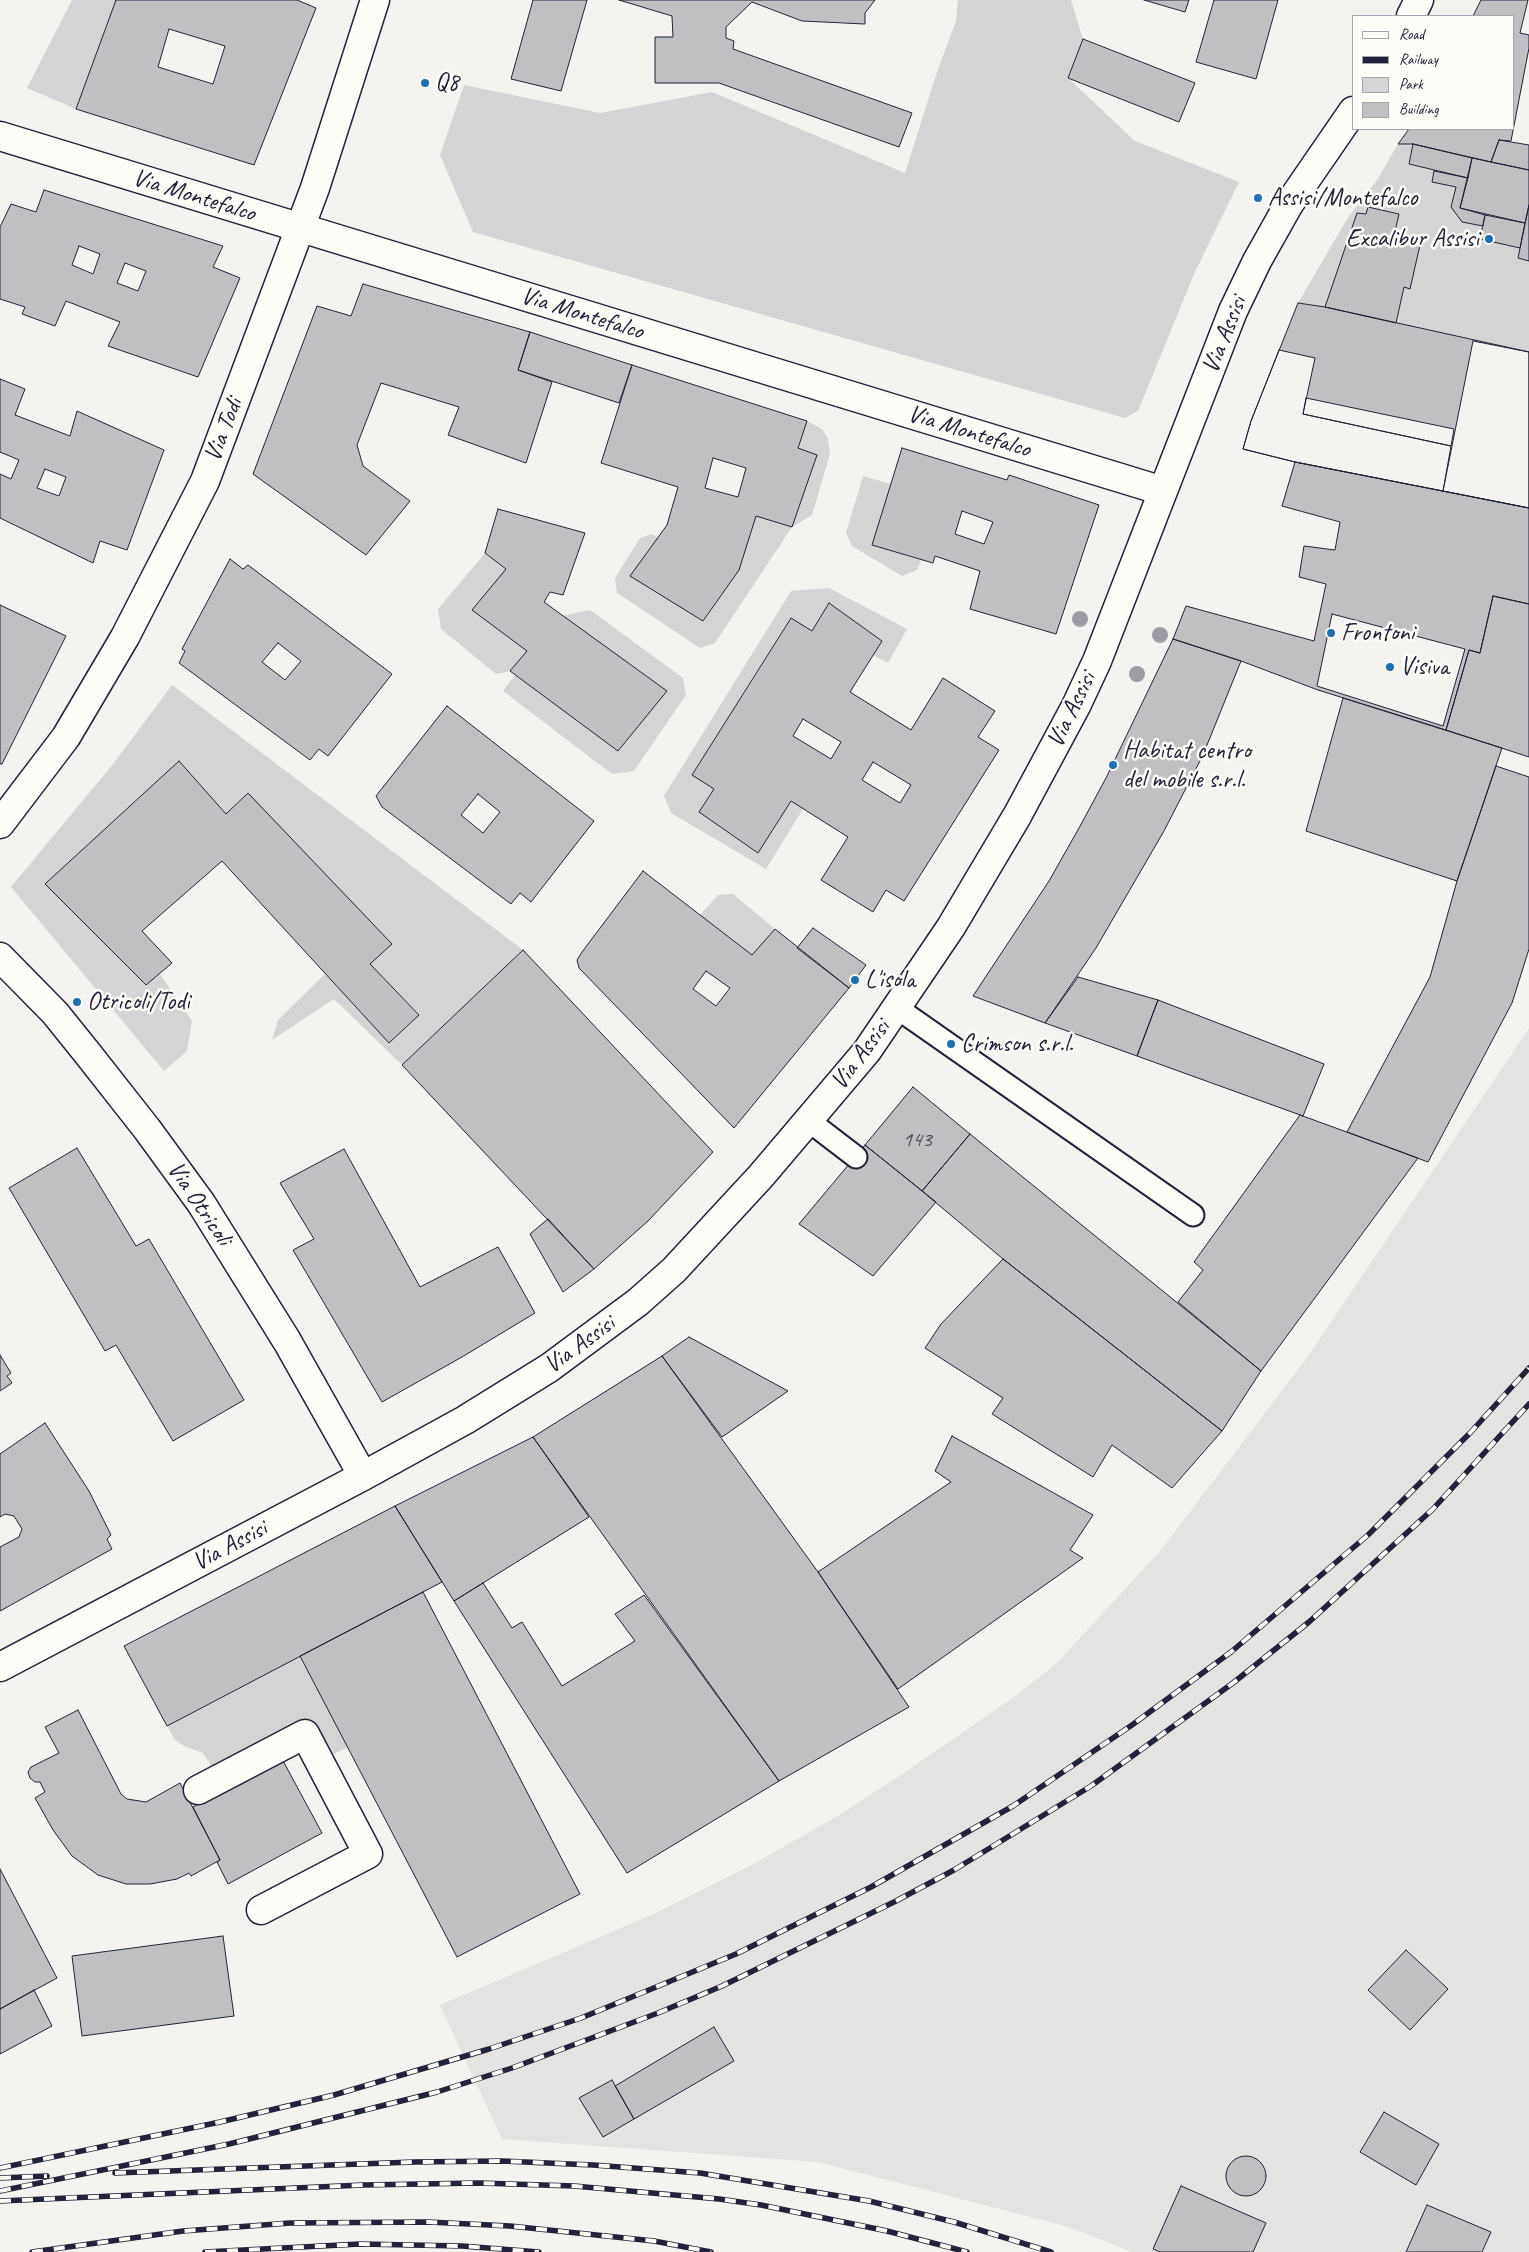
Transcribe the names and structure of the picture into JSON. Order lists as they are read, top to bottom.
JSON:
{
  "streets": {
    "street": [
      "Via Montefalco",
      "Via Assisi",
      "Via Todi",
      "Via Otricoli"
    ]
  },
  "crossings": [
    ["Via Montefalco", "Via Assisi"],
    ["Via Montefalco", "Via Todi"],
    ["Via Assisi", "Via Otricoli"]
  ],
  "places": [
    "Q8",
    "Assisi/Montefalco",
    "Excalibur Assisi",
    "Frontoni",
    "Visiva",
    "Habitat centro del mobile s.r.l.",
    "L'isola",
    "Otricoli/Todi",
    "Crimson s.r.l."
  ],
  "house_numbers": ["143"],
  "legend": [
    "Road",
    "Railway",
    "Park",
    "Building"
  ]
}
